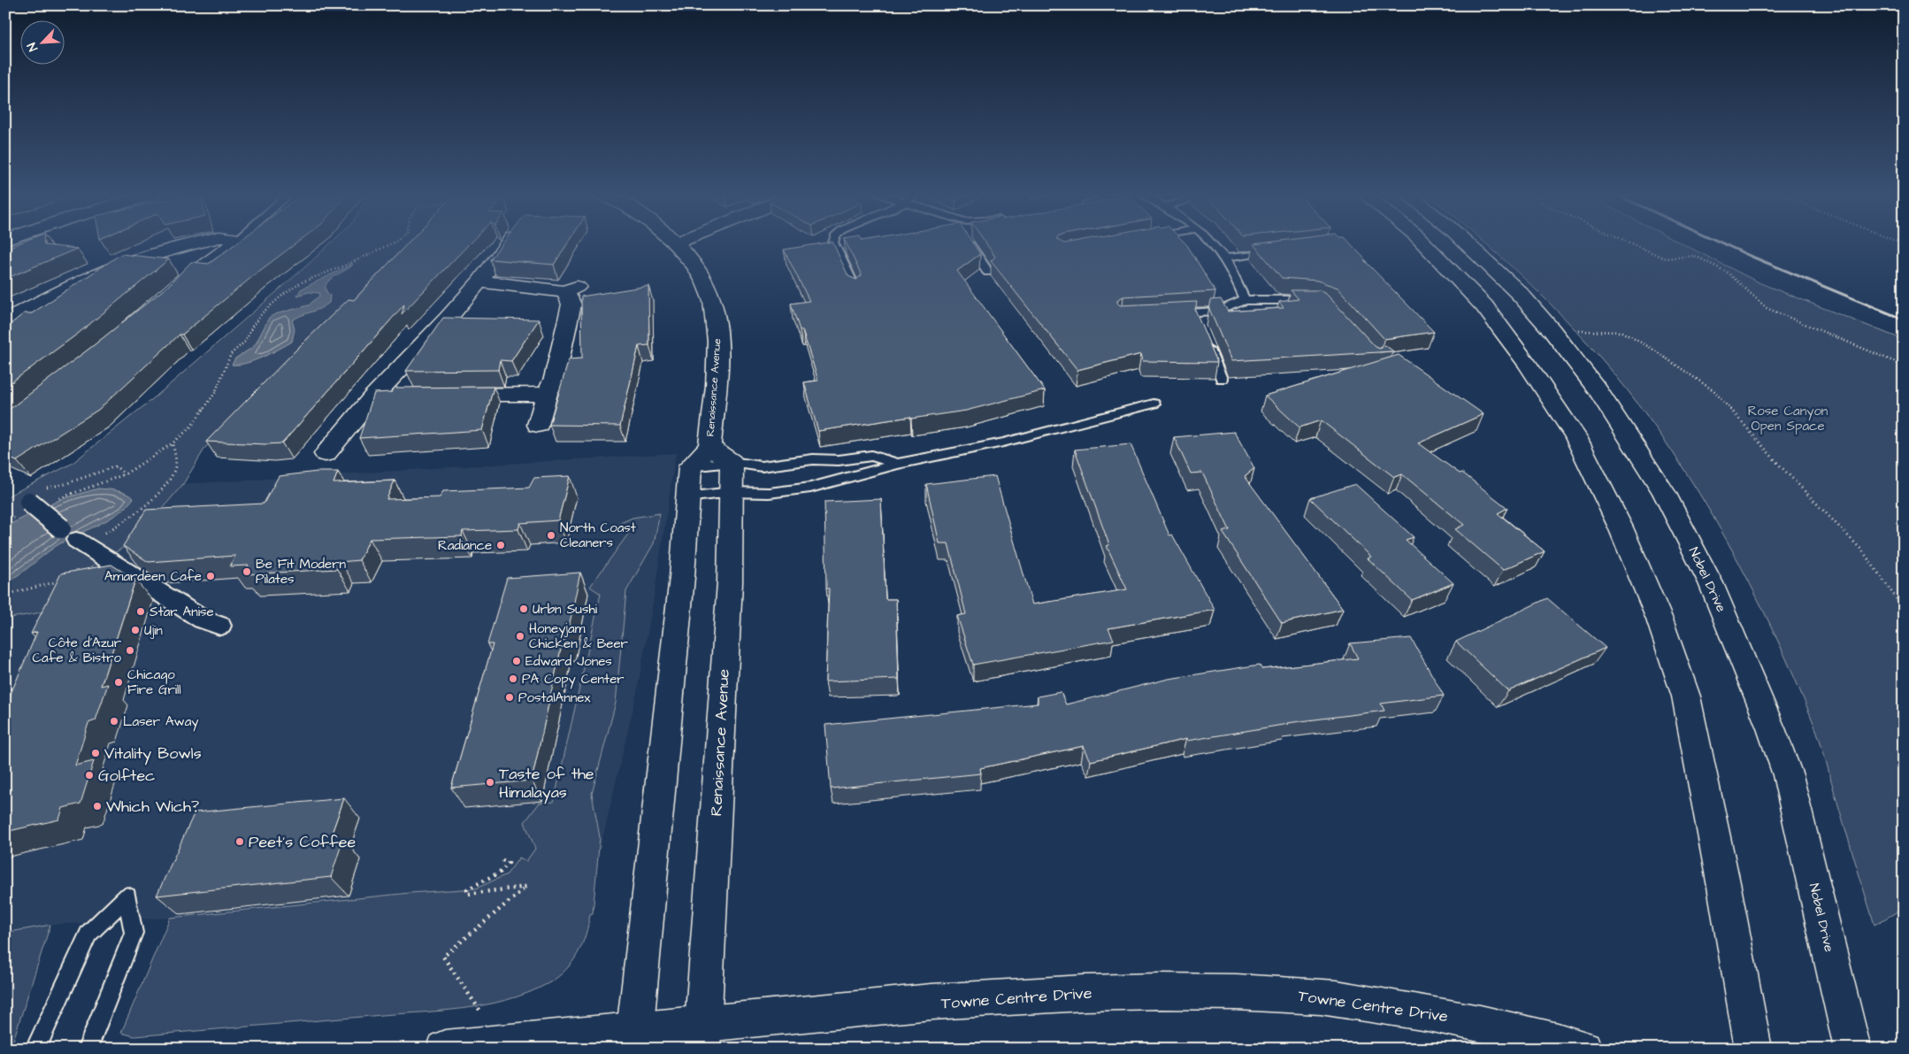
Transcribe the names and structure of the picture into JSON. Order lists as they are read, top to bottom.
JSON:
{
  "streets": {
    "street": ["Renaissance Avenue", "Nobel Drive", "Towne Centre Drive"]
  },
  "crossings": [
    ["Renaissance Avenue", "Towne Centre Drive"]
  ],
  "parks": ["Rose Canyon Open Space"],
  "places": [
    "North Coast Cleaners",
    "Radiance",
    "Be Fit Modern Pilates",
    "Amardeen Cafe",
    "Urbn Sushi",
    "Star Anise",
    "Ujin",
    "Honeyjam Chicken & Beer",
    "Côte d'Azur Cafe & Bistro",
    "Edward Jones",
    "PA Copy Center",
    "Chicago Fire Grill",
    "PostalAnnex",
    "Laser Away",
    "Vitality Bowls",
    "Golftec",
    "Taste of the Himalayas",
    "Which Wich?",
    "Peet's Coffee"
  ],
  "north": "bottom left"
}
